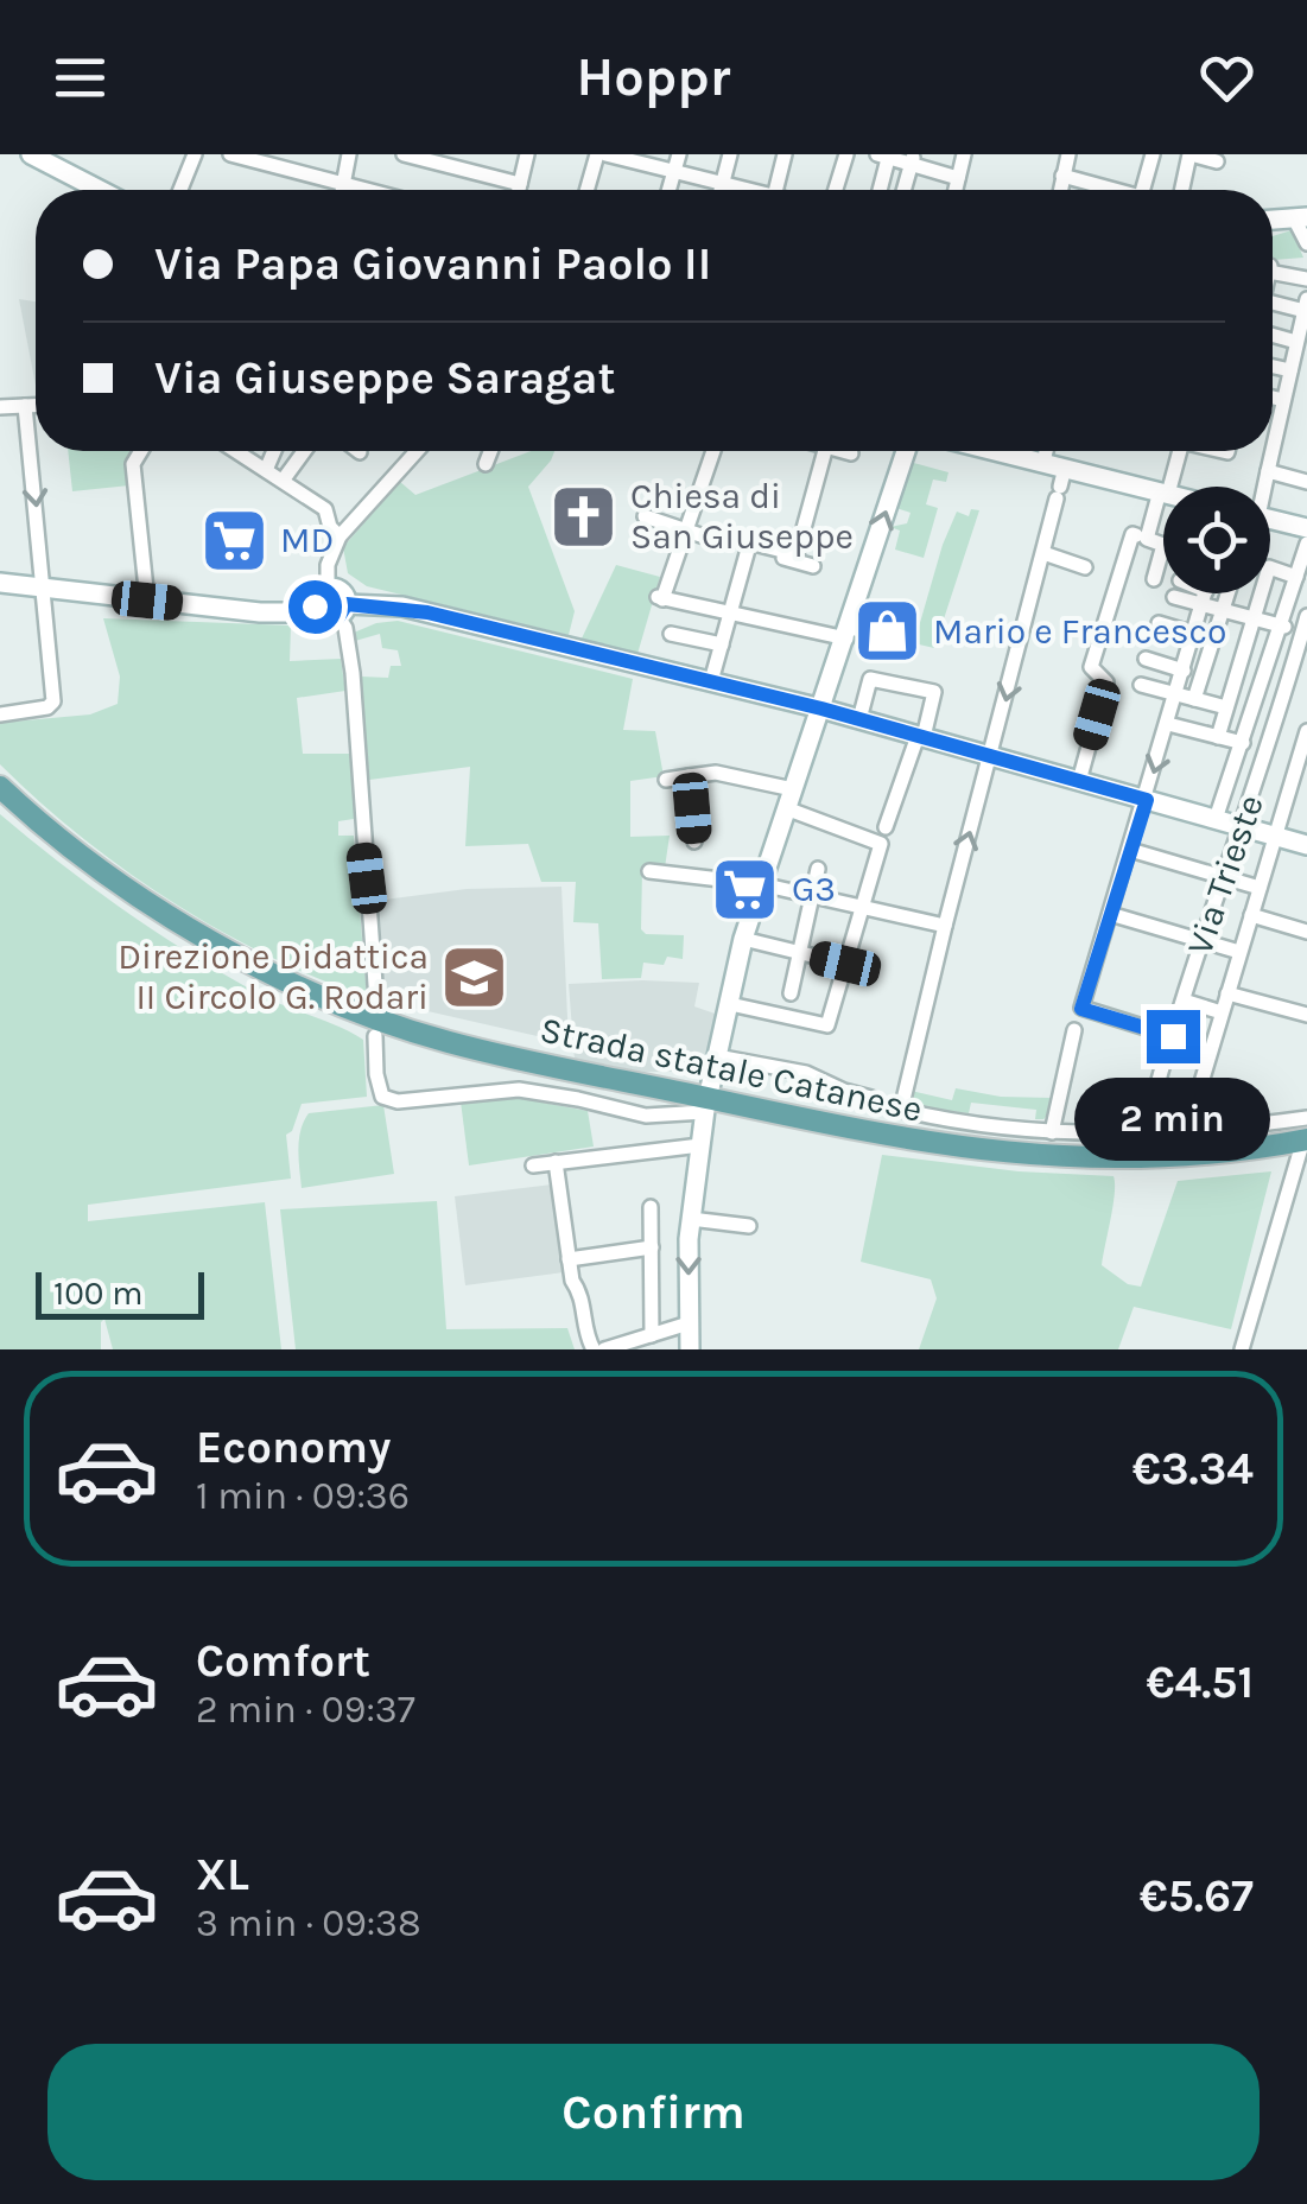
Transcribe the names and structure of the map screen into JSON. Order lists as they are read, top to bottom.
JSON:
{
  "streets": {
    "main road": ["Strada statale Catanese"],
    "street": ["Via Trieste"]
  },
  "places": {
    "church": ["Chiesa di San Giuseppe"],
    "supermarket": ["MD", "G3"],
    "shop": ["Mario e Francesco"],
    "school or university": ["Direzione Didattica II Circolo G. Rodari"]
  },
  "scale_bar": "100 m",
  "page": {
    "header": "Hoppr",
    "banner": ["Via Papa Giovanni Paolo II", "Via Giuseppe Saragat"],
    "bubble": "2 min",
    "scale": "100 m",
    "list": [
      {
        "name": "Economy",
        "note": "1 min · 09:36",
        "value": "€3.34"
      },
      {
        "name": "Comfort",
        "note": "2 min · 09:37",
        "value": "€4.51"
      },
      {
        "name": "XL",
        "note": "3 min · 09:38",
        "value": "€5.67"
      }
    ],
    "buttons": "Confirm"
  }
}
